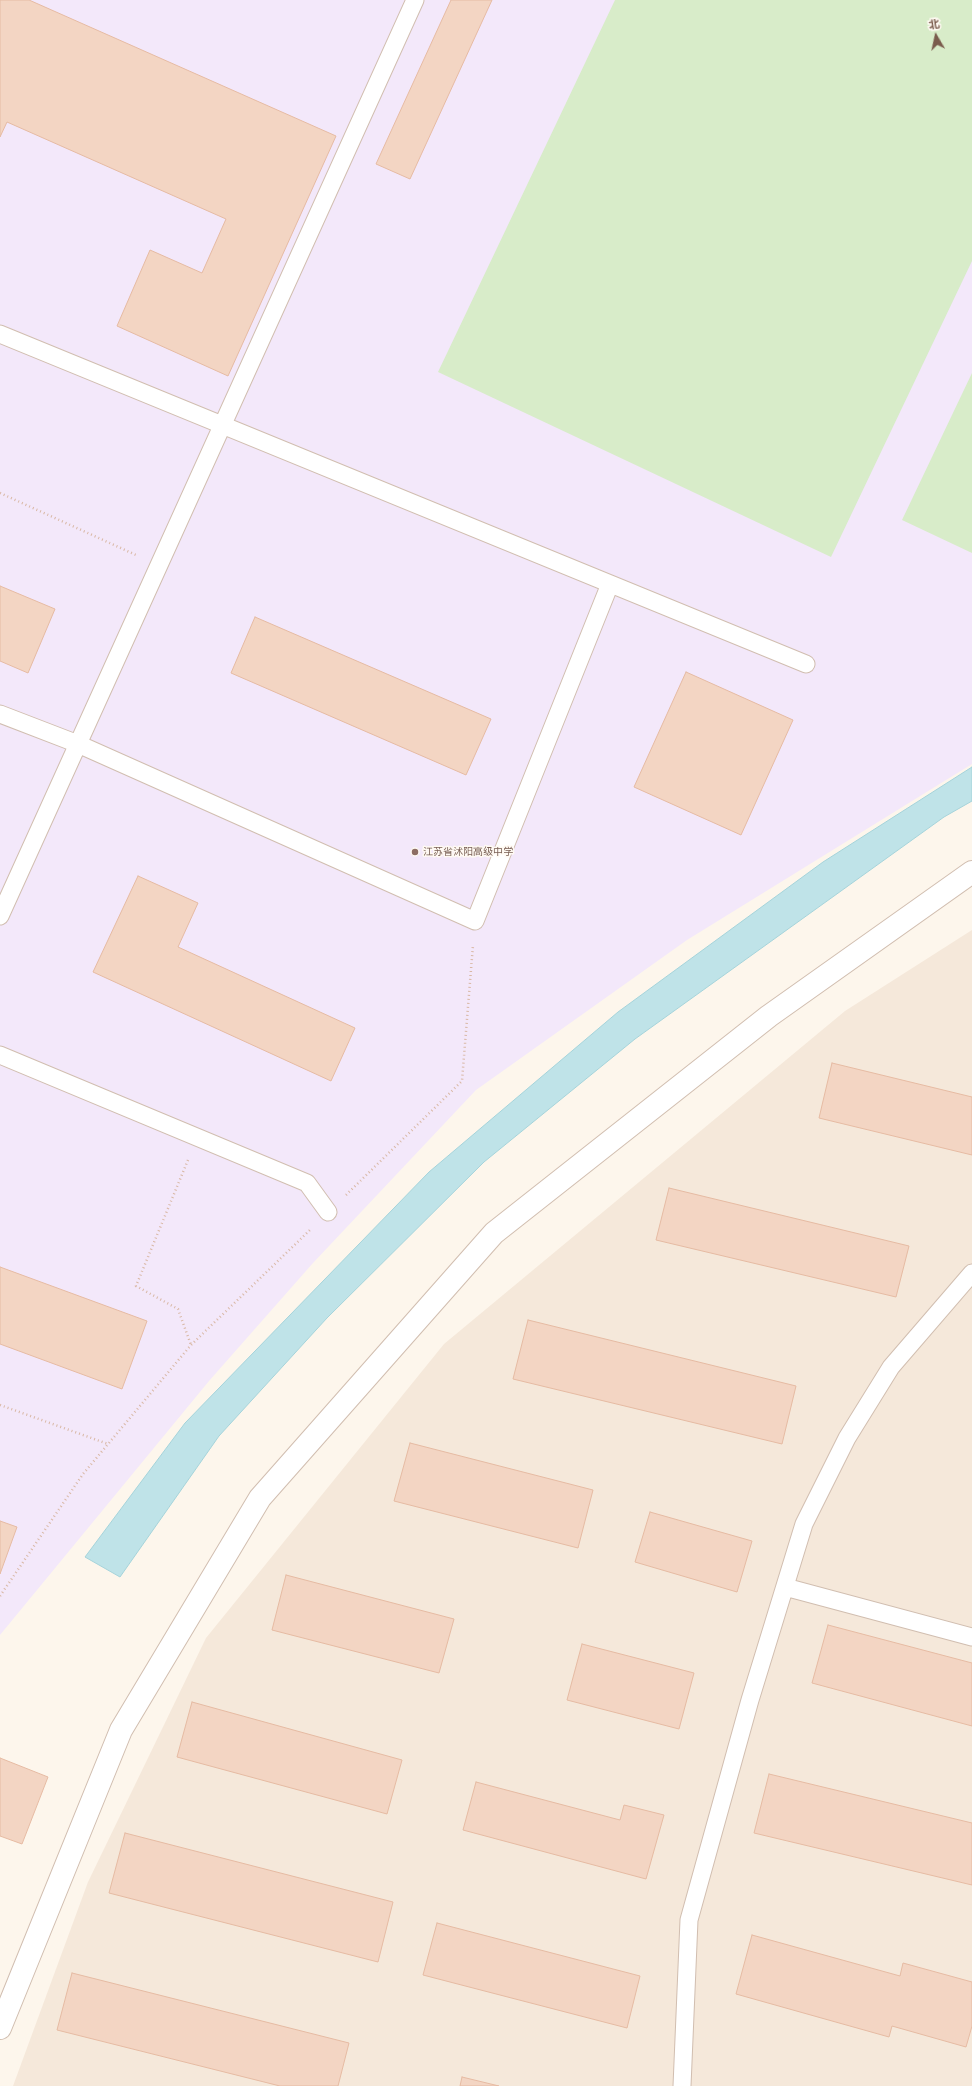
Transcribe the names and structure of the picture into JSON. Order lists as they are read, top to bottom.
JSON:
{
  "places": ["江苏省沭阳高级中学"],
  "north": "top"
}
